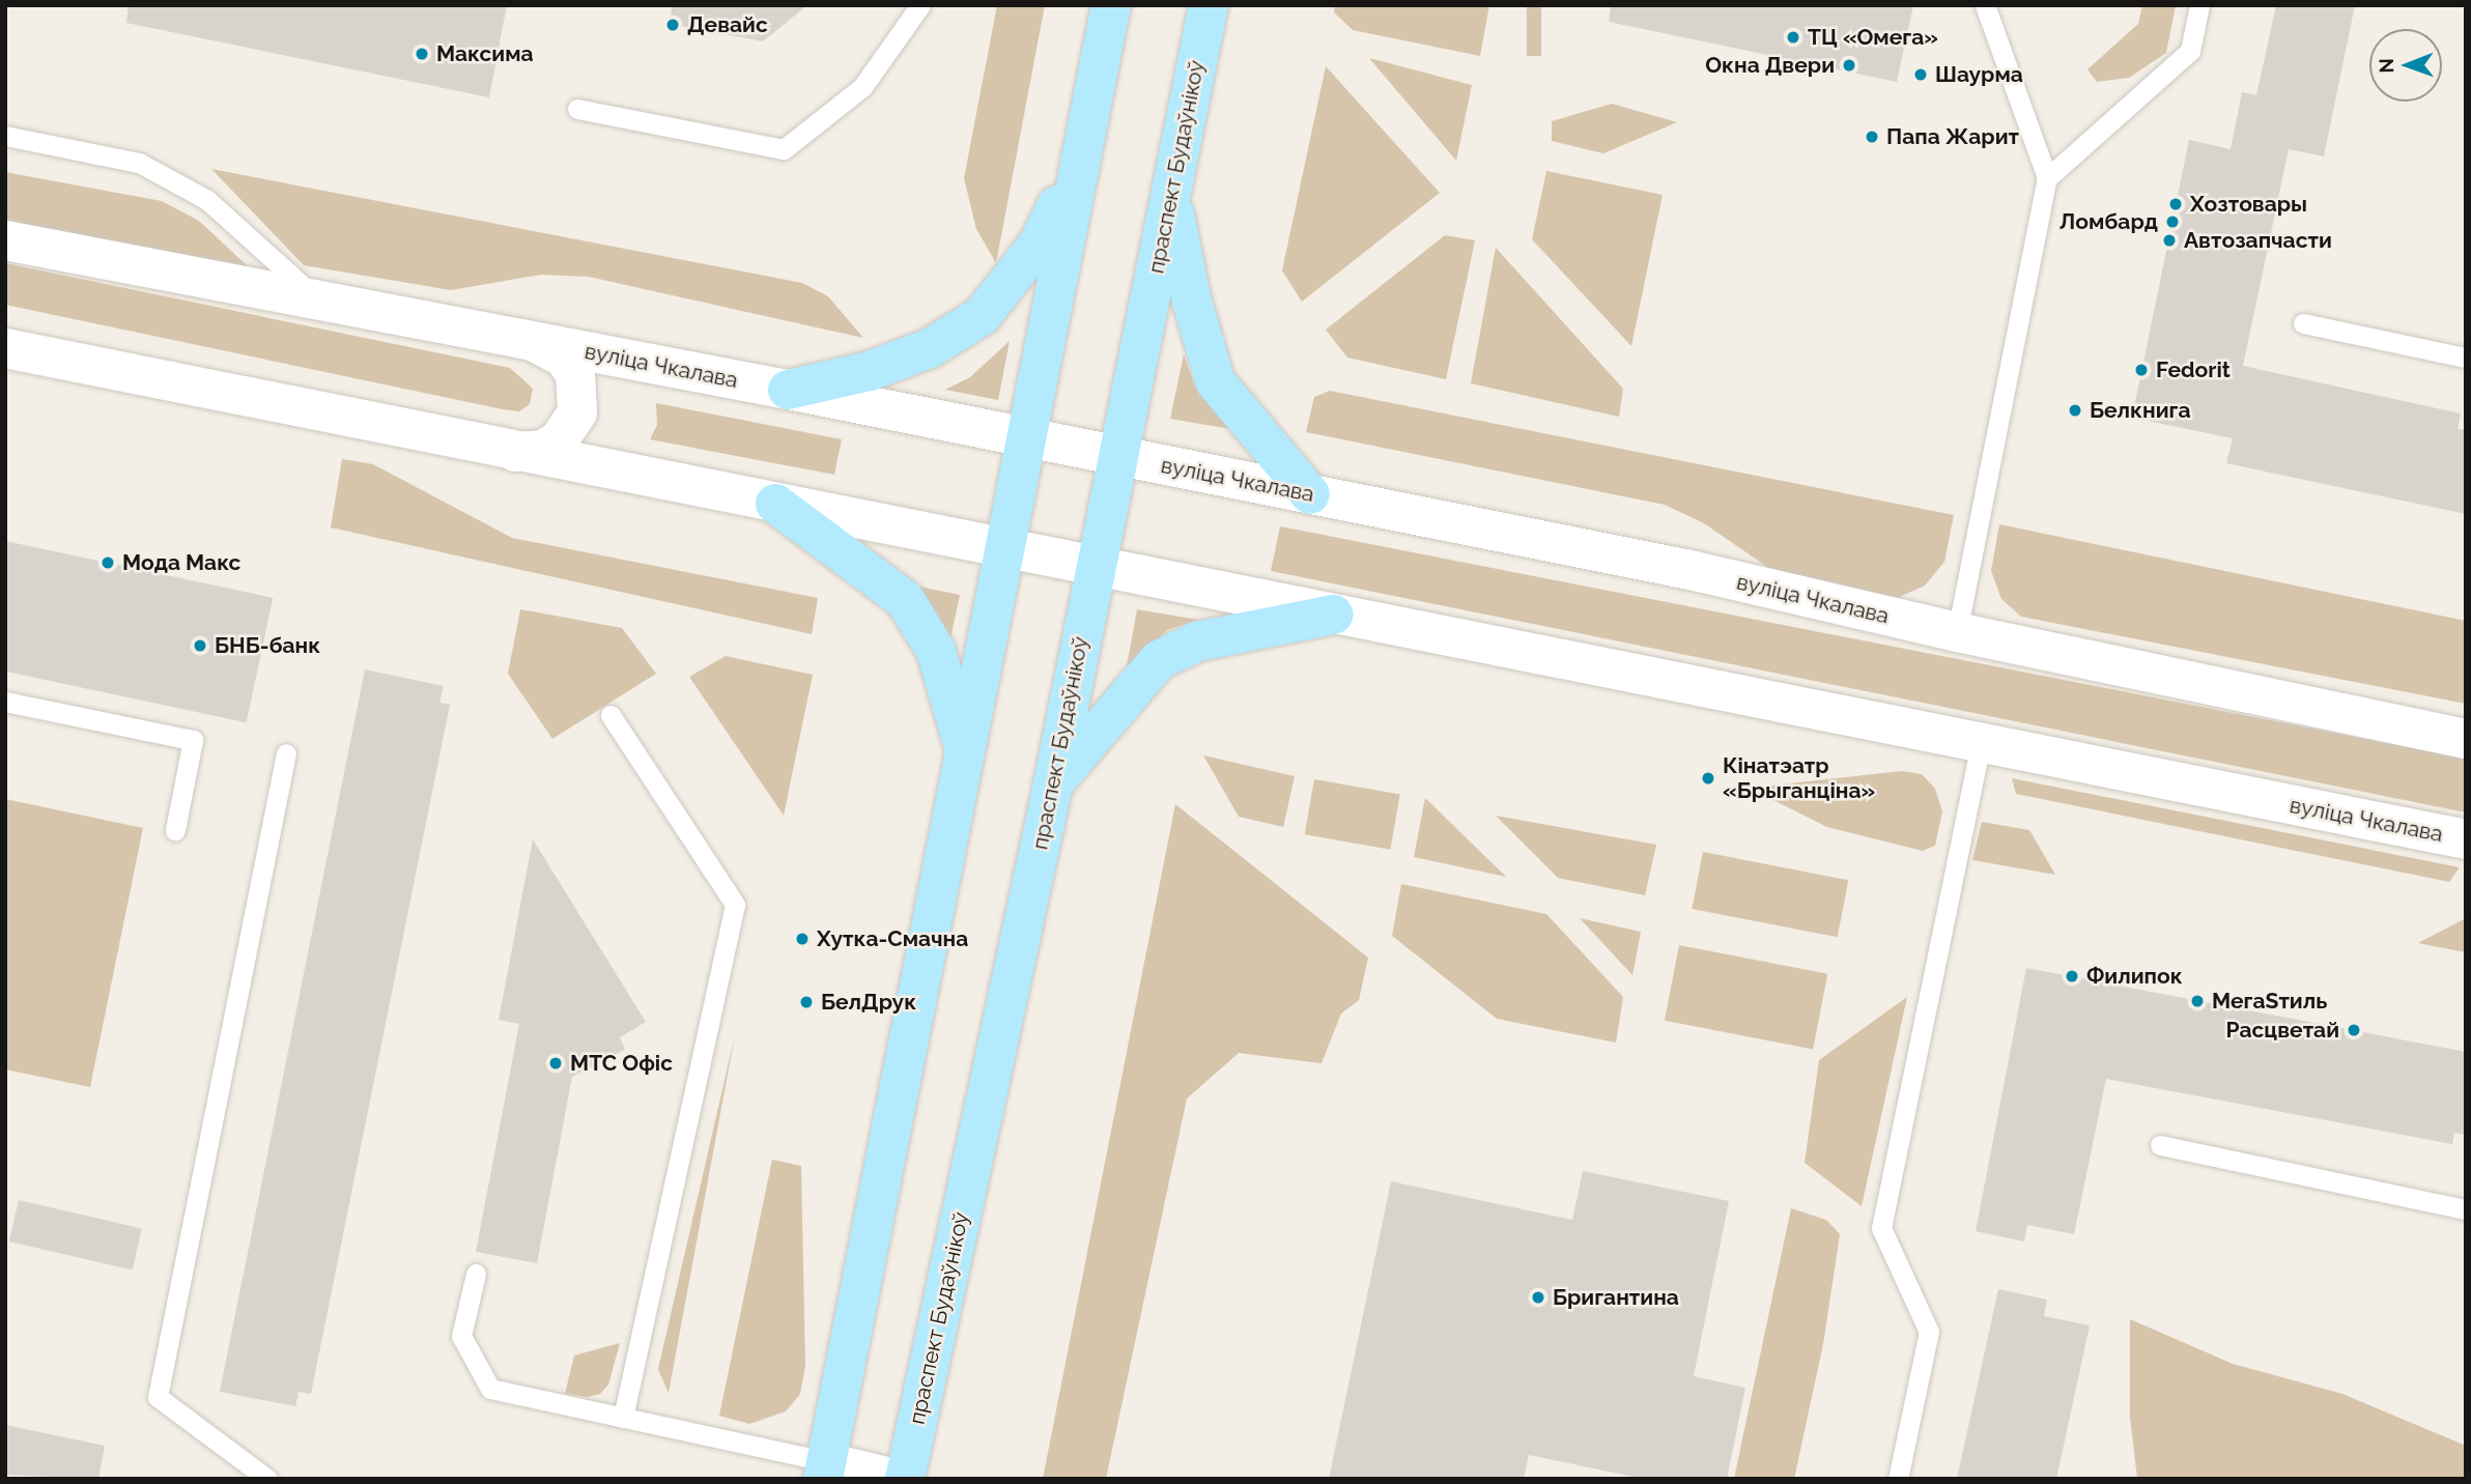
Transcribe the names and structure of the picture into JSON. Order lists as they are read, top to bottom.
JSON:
{
  "streets": {
    "main road": ["праспект Будаўнікоў", "вуліца Чкалава"]
  },
  "crossings": [
    ["праспект Будаўнікоў", "вуліца Чкалава"]
  ],
  "places": [
    "Девайс",
    "ТЦ «Омега»",
    "Максима",
    "Окна Двери",
    "Шаурма",
    "Папа Жарит",
    "Хозтовары",
    "Ломбард",
    "Автозапчасти",
    "Fedorit",
    "Белкнига",
    "Мода Макс",
    "БНБ-банк",
    "Кінатэатр «Брыганціна»",
    "Хутка-Смачна",
    "Филипок",
    "МегаSтиль",
    "БелДрук",
    "Расцветай",
    "МТС Офіс",
    "Бригантина"
  ],
  "north": "left"
}
